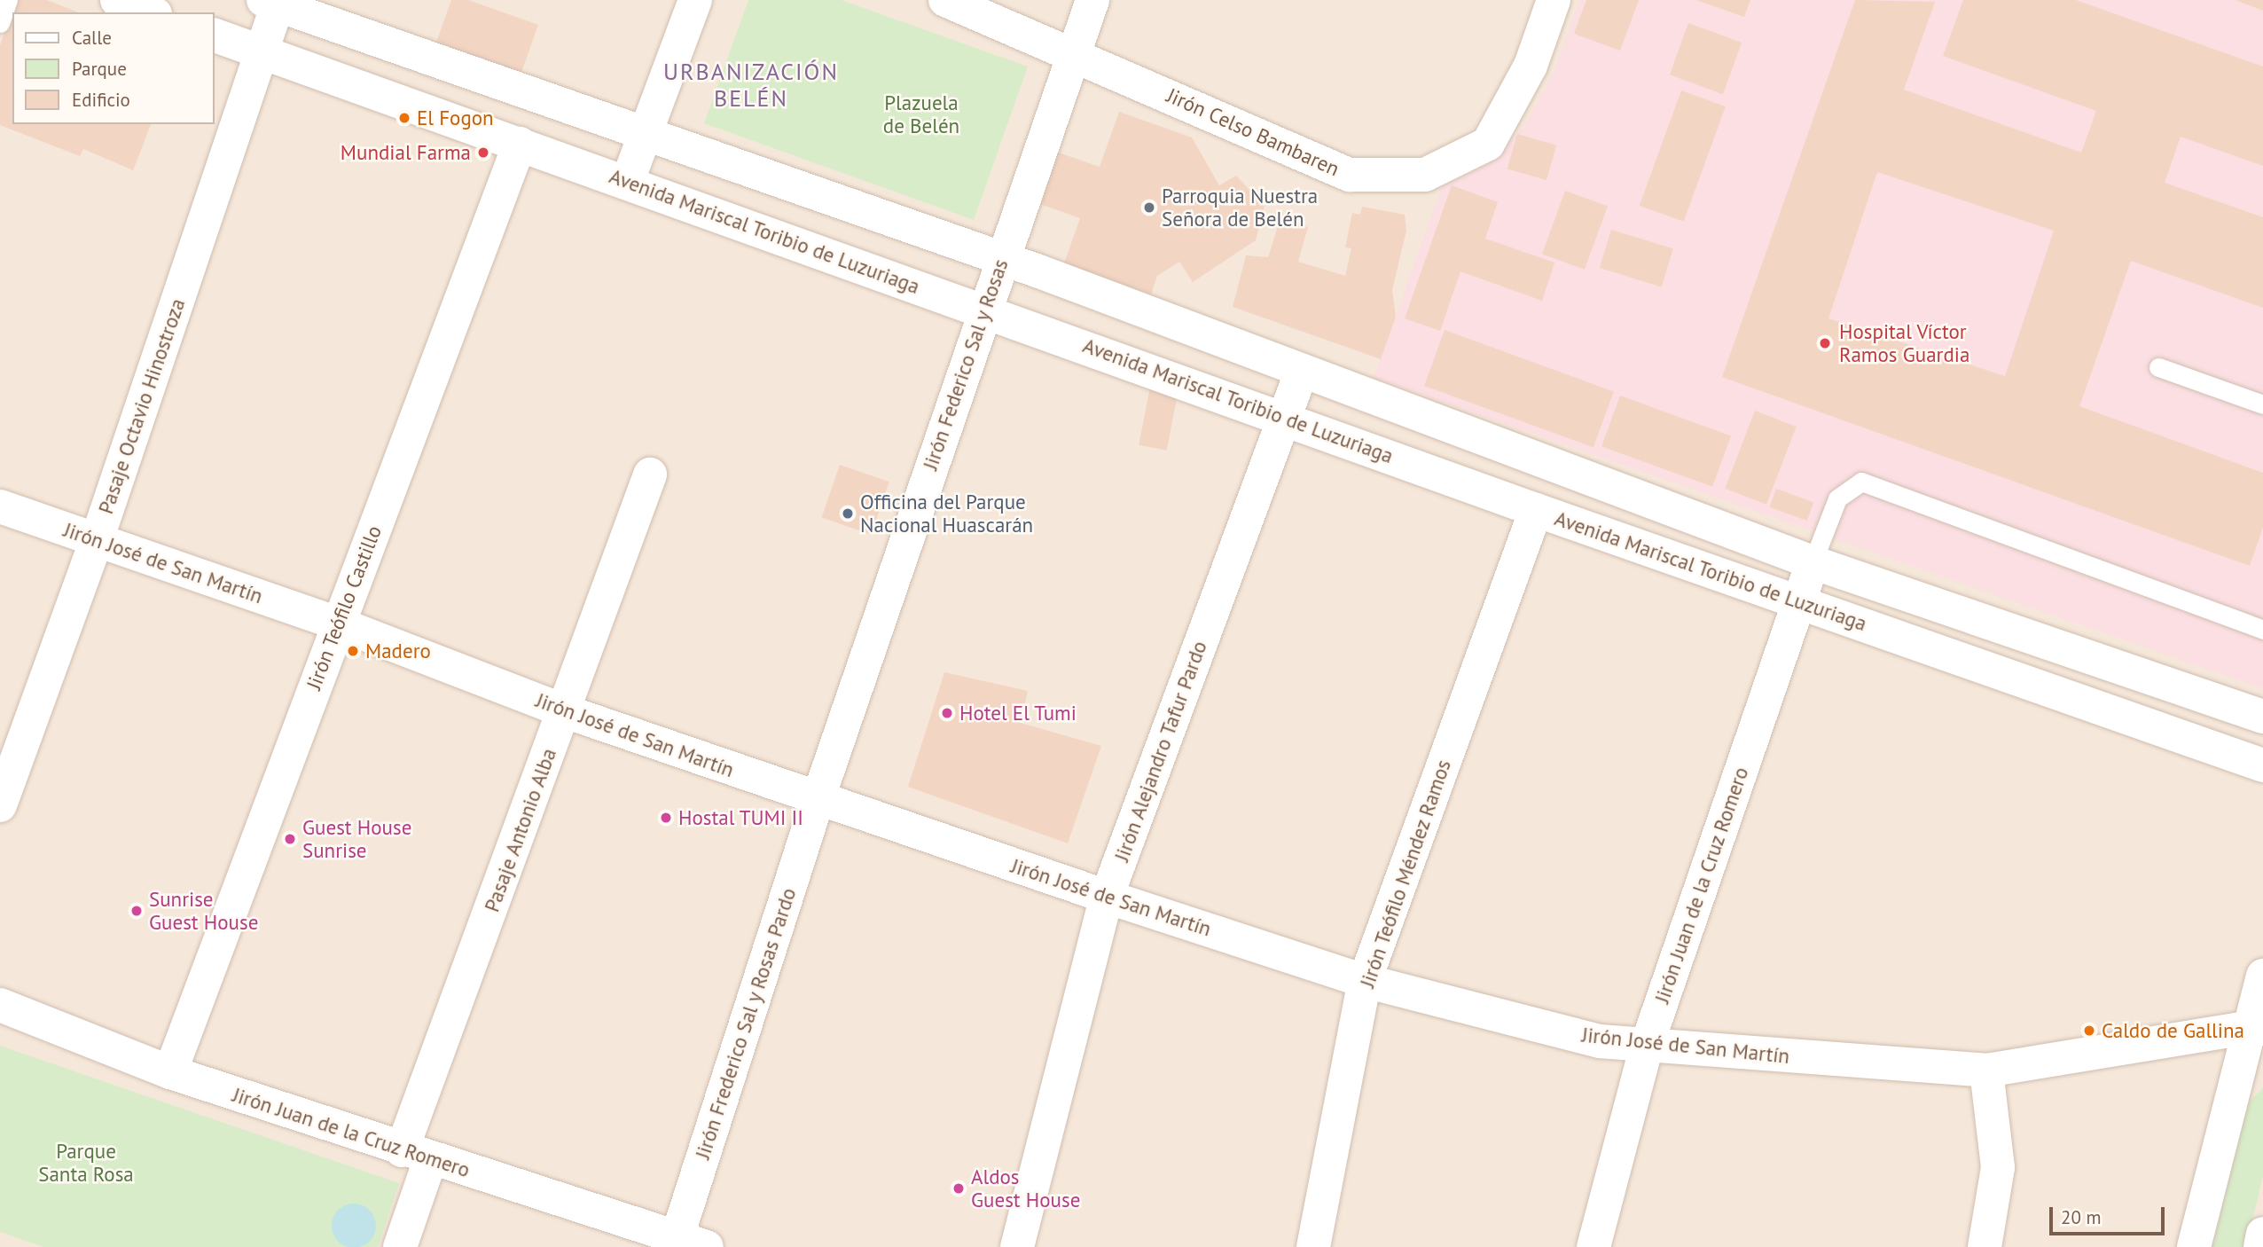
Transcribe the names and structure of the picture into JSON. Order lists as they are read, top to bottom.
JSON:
{
  "streets": {
    "street": [
      "Jirón Celso Bambaren",
      "Avenida Mariscal Toribio de Luzuriaga",
      "Jirón Federico Sal y Rosas",
      "Pasaje Octavio Hinostroza",
      "Jirón José de San Martín",
      "Jirón Teófilo Castillo",
      "Jirón Alejandro Tafur Pardo",
      "Pasaje Antonio Alba",
      "Jirón Teófilo Méndez Ramos",
      "Jirón Juan de la Cruz Romero",
      "Jirón Frederico Sal y Rosas Pardo"
    ]
  },
  "crossings": [
    ["Jirón Celso Bambaren", "Jirón Federico Sal y Rosas"],
    ["Avenida Mariscal Toribio de Luzuriaga", "Jirón Federico Sal y Rosas"],
    ["Avenida Mariscal Toribio de Luzuriaga", "Pasaje Octavio Hinostroza"],
    ["Avenida Mariscal Toribio de Luzuriaga", "Jirón Teófilo Castillo"],
    ["Avenida Mariscal Toribio de Luzuriaga", "Jirón Alejandro Tafur Pardo"],
    ["Avenida Mariscal Toribio de Luzuriaga", "Jirón Teófilo Méndez Ramos"],
    ["Avenida Mariscal Toribio de Luzuriaga", "Jirón Juan de la Cruz Romero"],
    ["Jirón Federico Sal y Rosas", "Jirón José de San Martín"],
    ["Jirón Federico Sal y Rosas", "Jirón Frederico Sal y Rosas Pardo"],
    ["Pasaje Octavio Hinostroza", "Jirón José de San Martín"],
    ["Jirón José de San Martín", "Jirón Teófilo Castillo"],
    ["Jirón José de San Martín", "Jirón Alejandro Tafur Pardo"],
    ["Jirón José de San Martín", "Pasaje Antonio Alba"],
    ["Jirón José de San Martín", "Jirón Teófilo Méndez Ramos"],
    ["Jirón José de San Martín", "Jirón Juan de la Cruz Romero"],
    ["Jirón José de San Martín", "Jirón Frederico Sal y Rosas Pardo"],
    ["Jirón Teófilo Castillo", "Jirón Juan de la Cruz Romero"],
    ["Pasaje Antonio Alba", "Jirón Juan de la Cruz Romero"],
    ["Jirón Juan de la Cruz Romero", "Jirón Frederico Sal y Rosas Pardo"]
  ],
  "districts": ["URBANIZACIÓN BELÉN"],
  "parks": ["Plazuela de Belén", "Parque Santa Rosa"],
  "places": [
    "El Fogon",
    "Mundial Farma",
    "Parroquia Nuestra Señora de Belén",
    "Hospital Víctor Ramos Guardia",
    "Officina del Parque Nacional Huascarán",
    "Madero",
    "Hotel El Tumi",
    "Hostal TUMI II",
    "Guest House Sunrise",
    "Sunrise Guest House",
    "Caldo de Gallina",
    "Aldos Guest House"
  ],
  "legend": ["Calle", "Parque", "Edificio"],
  "scale_bar": "20 m"
}
